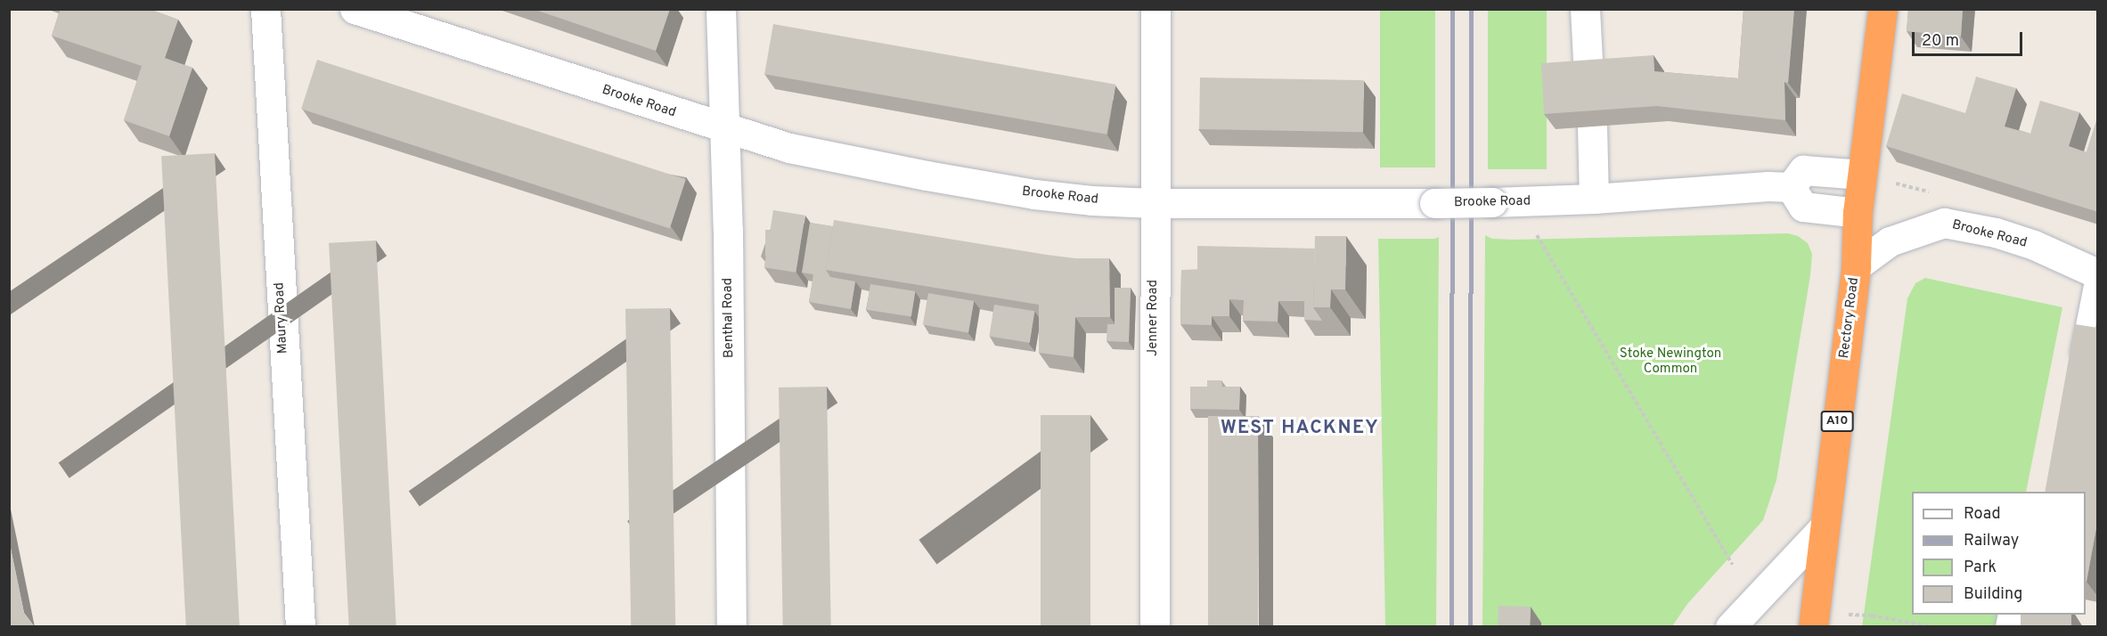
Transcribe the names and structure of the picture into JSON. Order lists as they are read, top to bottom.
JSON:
{
  "streets": {
    "highway": ["Rectory Road", "A10"],
    "street": [
      "Brooke Road",
      "Maury Road",
      "Benthal Road",
      "Jenner Road"
    ]
  },
  "crossings": [
    ["Brooke Road", "Benthal Road"],
    ["Brooke Road", "Jenner Road"],
    ["Brooke Road", "Rectory Road"]
  ],
  "districts": ["WEST HACKNEY"],
  "parks": ["Stoke Newington Common"],
  "legend": [
    "Road",
    "Railway",
    "Park",
    "Building"
  ],
  "scale_bar": "20 m"
}
